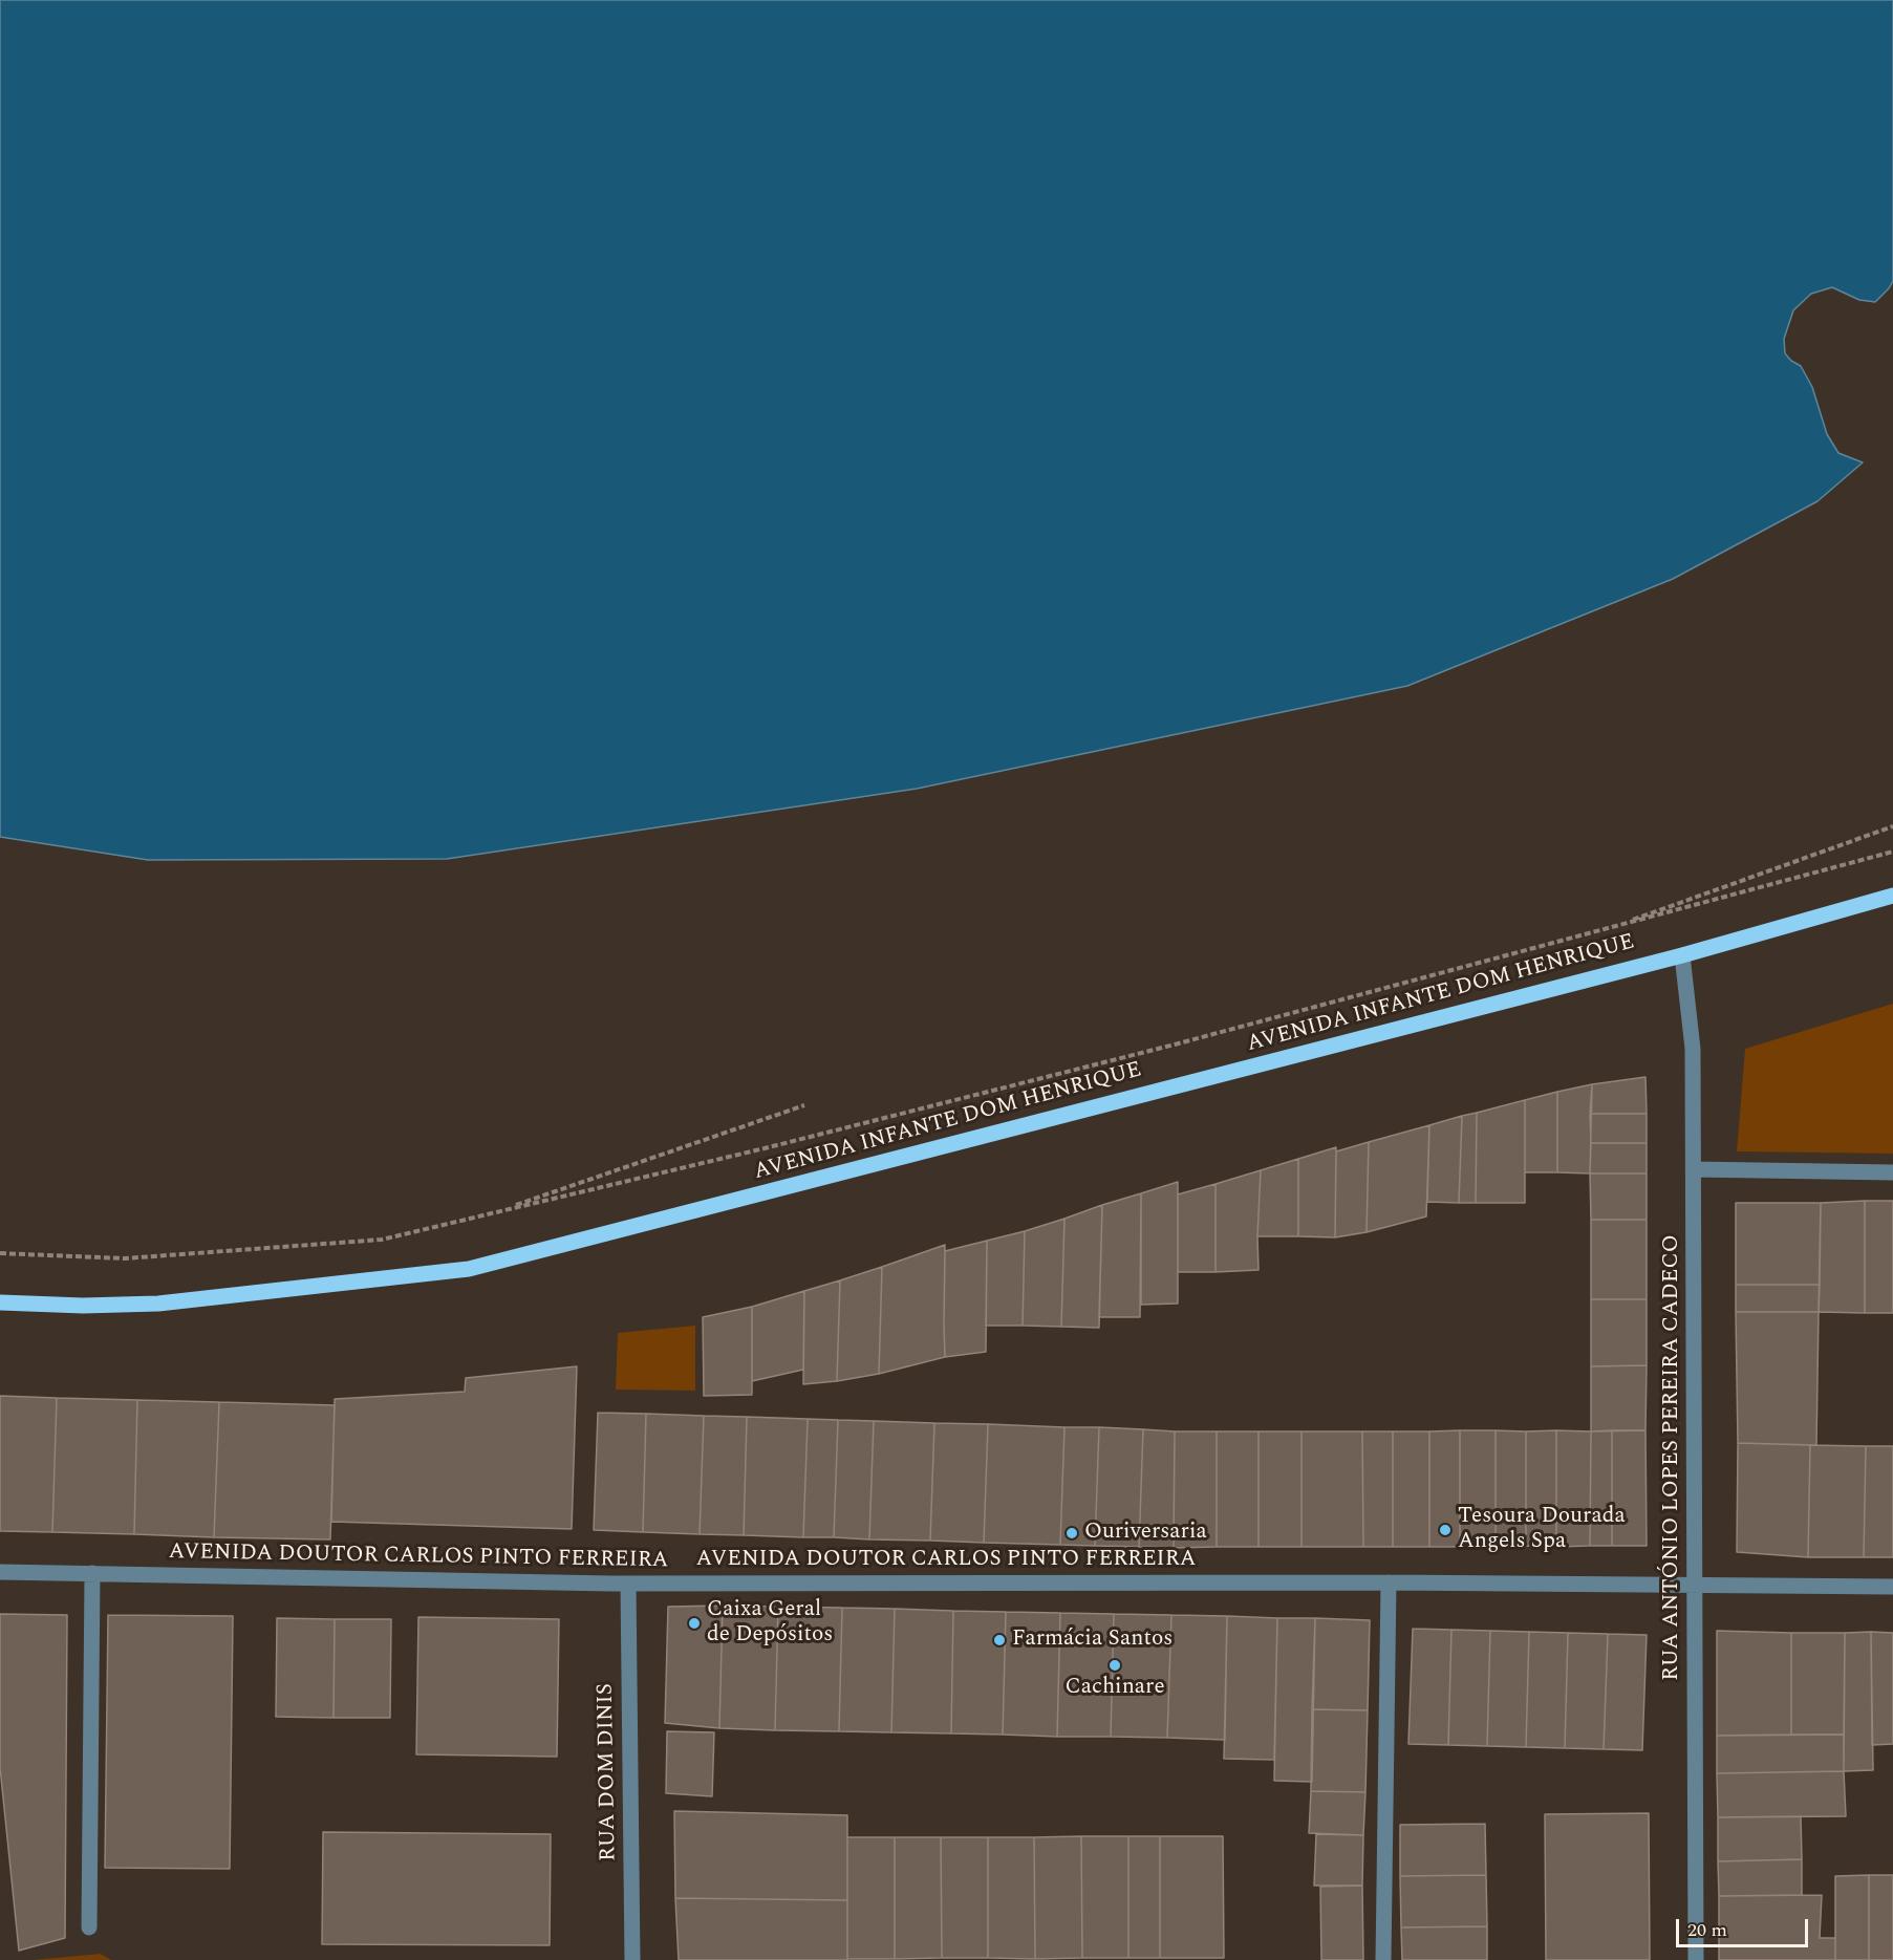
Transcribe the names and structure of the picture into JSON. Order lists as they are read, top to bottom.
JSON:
{
  "streets": {
    "main road": ["AVENIDA INFANTE DOM HENRIQUE"],
    "street": ["RUA ANTÓNIO LOPES PEREIRA CADECO", "AVENIDA DOUTOR CARLOS PINTO FERREIRA", "RUA DOM DINIS"]
  },
  "crossings": [
    ["AVENIDA INFANTE DOM HENRIQUE", "RUA ANTÓNIO LOPES PEREIRA CADECO"],
    ["RUA ANTÓNIO LOPES PEREIRA CADECO", "AVENIDA DOUTOR CARLOS PINTO FERREIRA"],
    ["AVENIDA DOUTOR CARLOS PINTO FERREIRA", "RUA DOM DINIS"]
  ],
  "places": [
    "Tesoura Dourada Angels Spa",
    "Ouriversaria",
    "Caixa Geral de Depósitos",
    "Farmácia Santos",
    "Cachinare"
  ],
  "scale_bar": "20 m"
}
